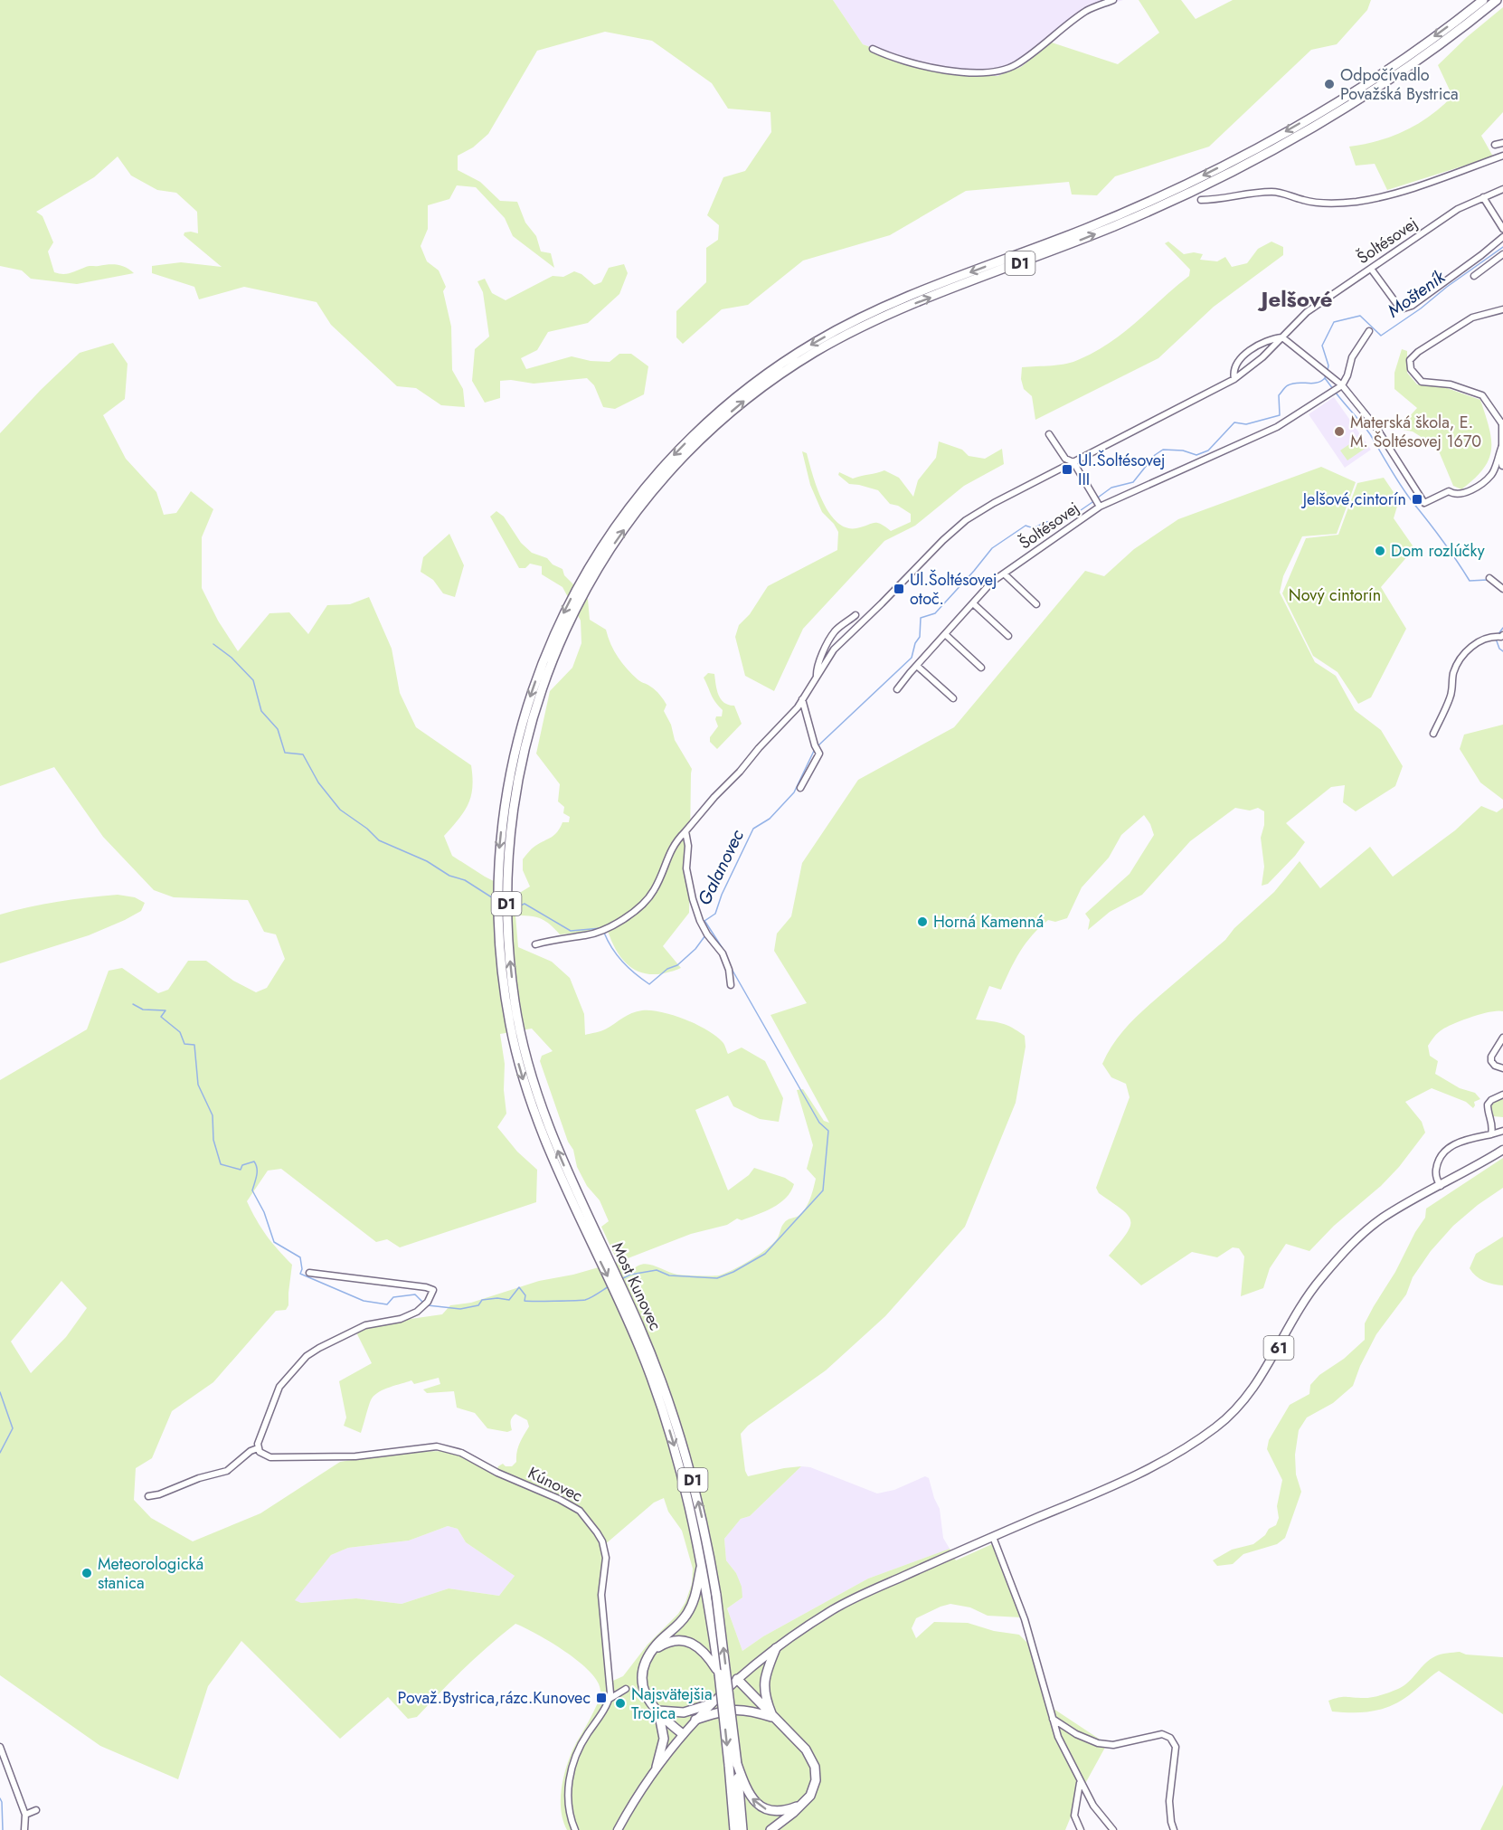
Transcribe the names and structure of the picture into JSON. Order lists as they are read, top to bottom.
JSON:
{
  "streets": {
    "highway": ["D1", "Most Kunovec"],
    "main road": ["61"],
    "street": ["Šoltésovej", "Kúnovec"]
  },
  "crossings": [
    ["D1", "Most Kunovec"]
  ],
  "districts": ["Jelšové"],
  "water": ["Mošteník", "Galanovec"],
  "parks": ["Nový cintorín"],
  "places": {
    "other": [
      "Odpočívadlo Považská Bystrica",
      "Materská škola, E. M. Šoltésovej 1670",
      "Dom rozlúčky",
      "Horná Kamenná",
      "Meteorologická stanica",
      "Najsvätejšia Trojica"
    ],
    "transit": [
      "Ul.Šoltésovej III",
      "Jelšové,cintorín",
      "Ul.Šoltésovej otoč.",
      "Považ.Bystrica,rázc.Kunovec"
    ]
  }
}
